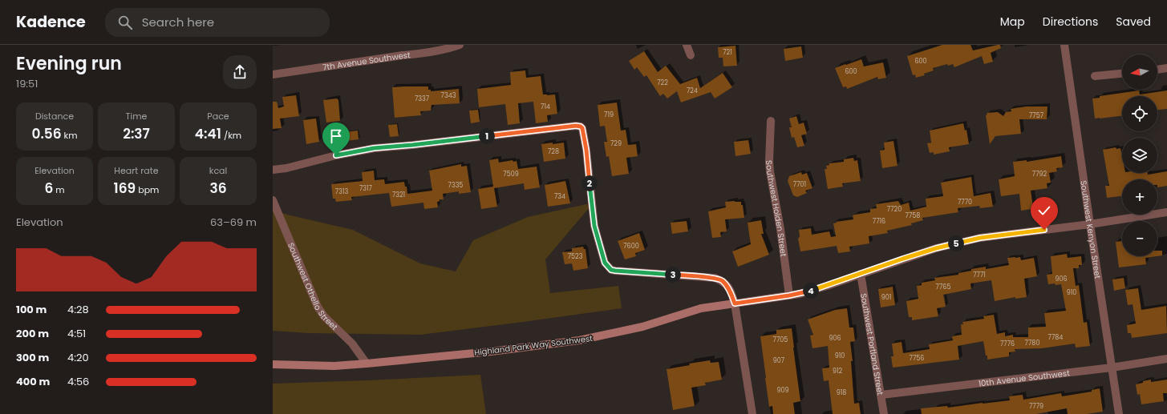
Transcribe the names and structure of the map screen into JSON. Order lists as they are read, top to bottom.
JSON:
{
  "streets": {
    "main road": ["Highland Park Way Southwest"],
    "street": [
      "7th Avenue Southwest",
      "Southwest Holden Street",
      "Southwest Kenyon Street",
      "Southwest Othello Street",
      "Southwest Portland Street",
      "10th Avenue Southwest"
    ]
  },
  "crossings": [
    ["Southwest Holden Street", "Highland Park Way Southwest"],
    ["Southwest Kenyon Street", "Highland Park Way Southwest"],
    ["Southwest Kenyon Street", "10th Avenue Southwest"],
    ["Southwest Othello Street", "Highland Park Way Southwest"],
    ["Southwest Portland Street", "Highland Park Way Southwest"],
    ["Southwest Portland Street", "10th Avenue Southwest"]
  ],
  "house_numbers": [
    "721",
    "600",
    "600",
    "722",
    "724",
    "7343",
    "7337",
    "714",
    "719",
    "7757",
    "729",
    "728",
    "7509",
    "7792",
    "7701",
    "7335",
    "7317",
    "7313",
    "7321",
    "734",
    "7770",
    "7720",
    "7758",
    "7716",
    "7600",
    "7523",
    "7771",
    "906",
    "7765",
    "910",
    "901",
    "7784",
    "906",
    "7705",
    "7780",
    "7776",
    "910",
    "7756",
    "907",
    "912",
    "909",
    "918",
    "7779"
  ],
  "north": "left",
  "page": {
    "header": "Kadence",
    "search": "Search here",
    "nav": ["Map", "Directions", "Saved"],
    "heading": ["Evening run", "19:51"],
    "map_buttons": ["+", "−"],
    "stats": [
      ["Distance", "0.56 km"],
      ["Time", "2:37"],
      ["Pace", "4:41 /km"],
      ["Elevation", "6 m"],
      ["Heart rate", "169 bpm"],
      ["kcal", "36"]
    ],
    "pins": [
      "1",
      "2",
      "5",
      "3",
      "4"
    ],
    "chart": ["Elevation", "63–69 m"],
    "list": [
      {
        "name": "100 m",
        "note": "4:28"
      },
      {
        "name": "200 m",
        "note": "4:51"
      },
      {
        "name": "300 m",
        "note": "4:20"
      },
      {
        "name": "400 m",
        "note": "4:56"
      }
    ]
  }
}
